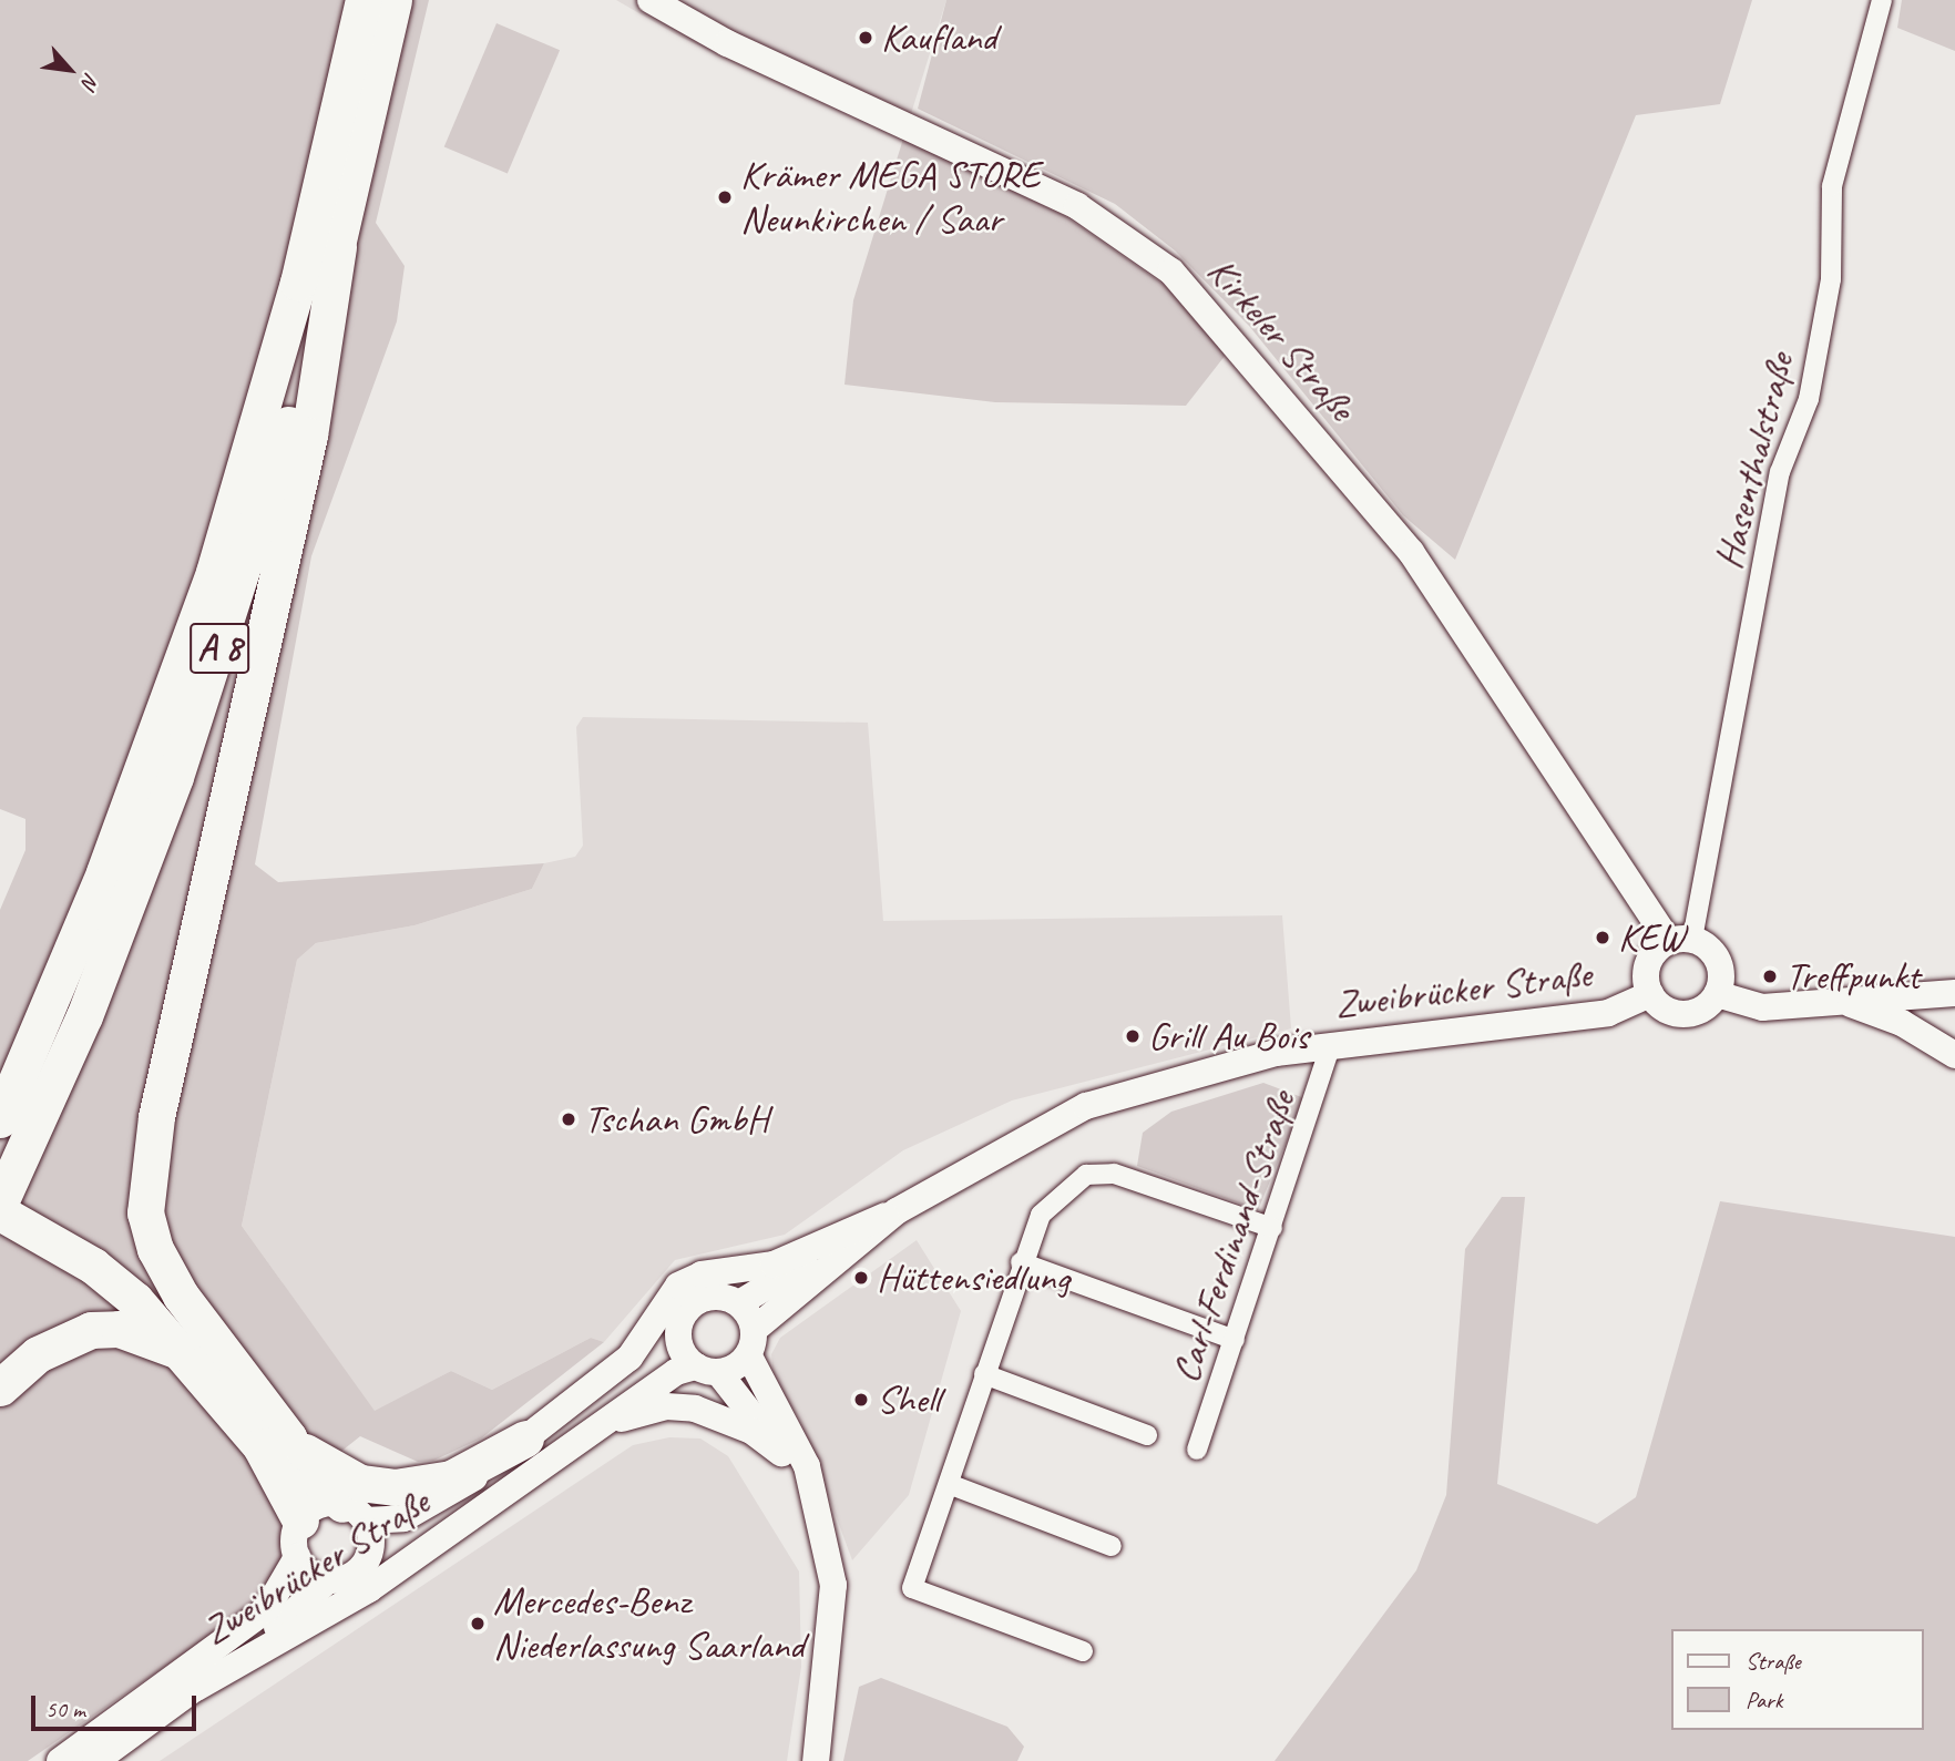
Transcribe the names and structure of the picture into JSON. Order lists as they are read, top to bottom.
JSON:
{
  "streets": {
    "highway": ["A 8"],
    "main road": ["Kirkeler Straße", "Zweibrücker Straße"],
    "street": ["Hasenthalstraße", "Carl-Ferdinand-Straße"]
  },
  "crossings": [
    ["Kirkeler Straße", "Hasenthalstraße"],
    ["Kirkeler Straße", "Zweibrücker Straße"],
    ["Hasenthalstraße", "Zweibrücker Straße"],
    ["Zweibrücker Straße", "Carl-Ferdinand-Straße"]
  ],
  "places": [
    "Kaufland",
    "Krämer MEGA STORE Neunkirchen / Saar",
    "KEW",
    "Treffpunkt",
    "Grill Au Bois",
    "Tschan GmbH",
    "Hüttensiedlung",
    "Shell",
    "Mercedes-Benz Niederlassung Saarland"
  ],
  "legend": ["Straße", "Park"],
  "scale_bar": "50 m",
  "north": "bottom right"
}
